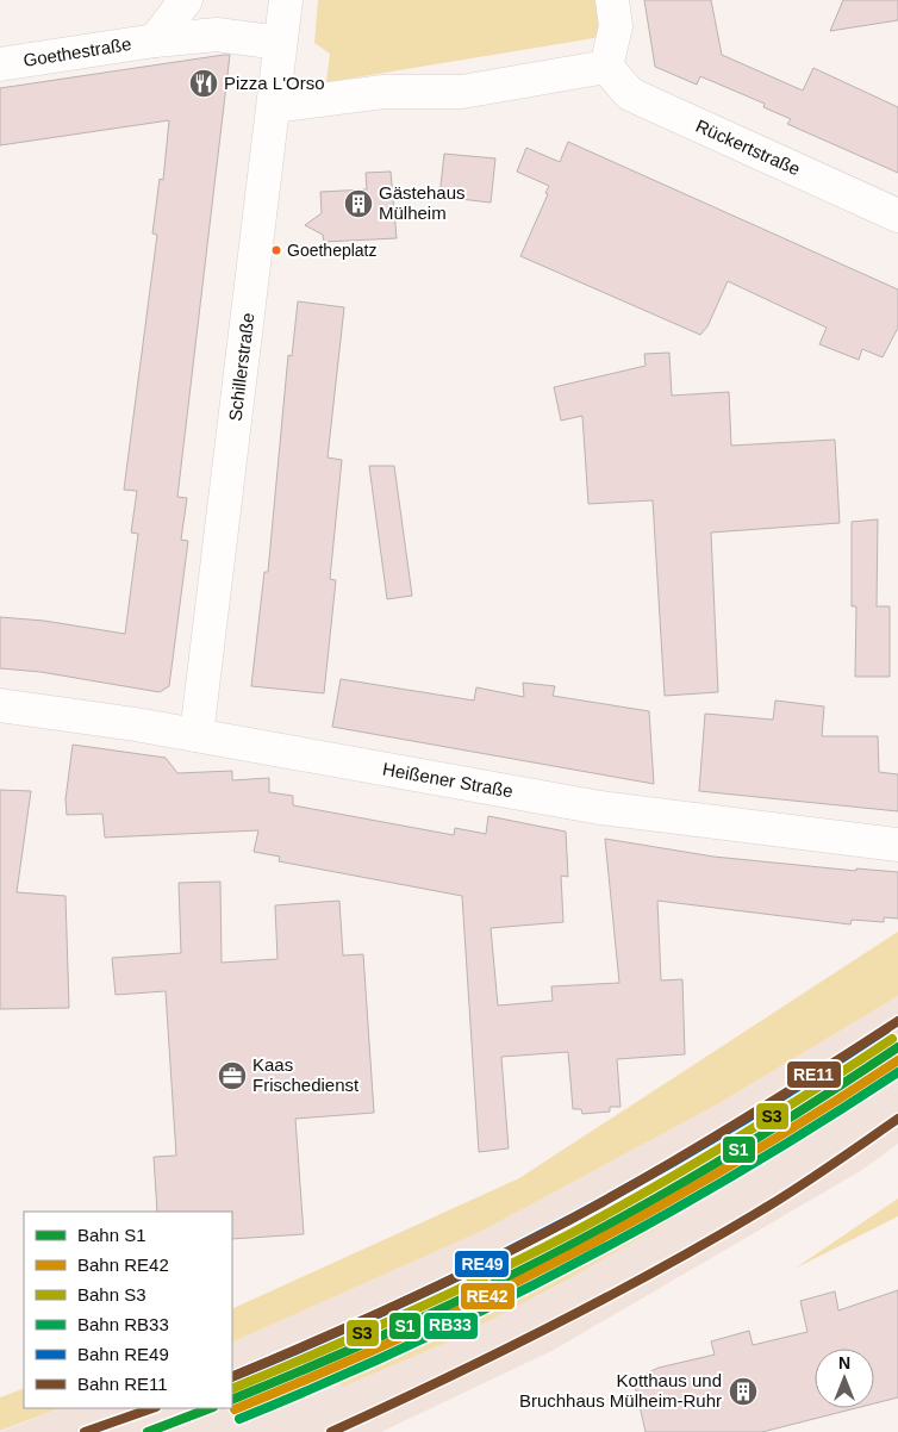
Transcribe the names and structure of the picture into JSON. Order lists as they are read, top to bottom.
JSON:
{
  "streets": {
    "street": [
      "Goethestraße",
      "Rückertstraße",
      "Schillerstraße",
      "Heißener Straße"
    ]
  },
  "crossings": [
    ["Goethestraße", "Schillerstraße"],
    ["Schillerstraße", "Heißener Straße"]
  ],
  "places": {
    "restaurant": ["Pizza L'Orso"],
    "building": ["Gästehaus Mülheim", "Kotthaus und Bruchhaus Mülheim-Ruhr"],
    "other": ["Goetheplatz"],
    "office": ["Kaas Frischedienst"]
  },
  "lines": [
    "rail line RE11",
    "rail line RE49",
    "rail line S3",
    "rail line S1",
    "rail line RE42",
    "rail line RB33"
  ],
  "legend": [
    "Bahn S1",
    "Bahn RE42",
    "Bahn S3",
    "Bahn RB33",
    "Bahn RE49",
    "Bahn RE11"
  ],
  "north": "top"
}
